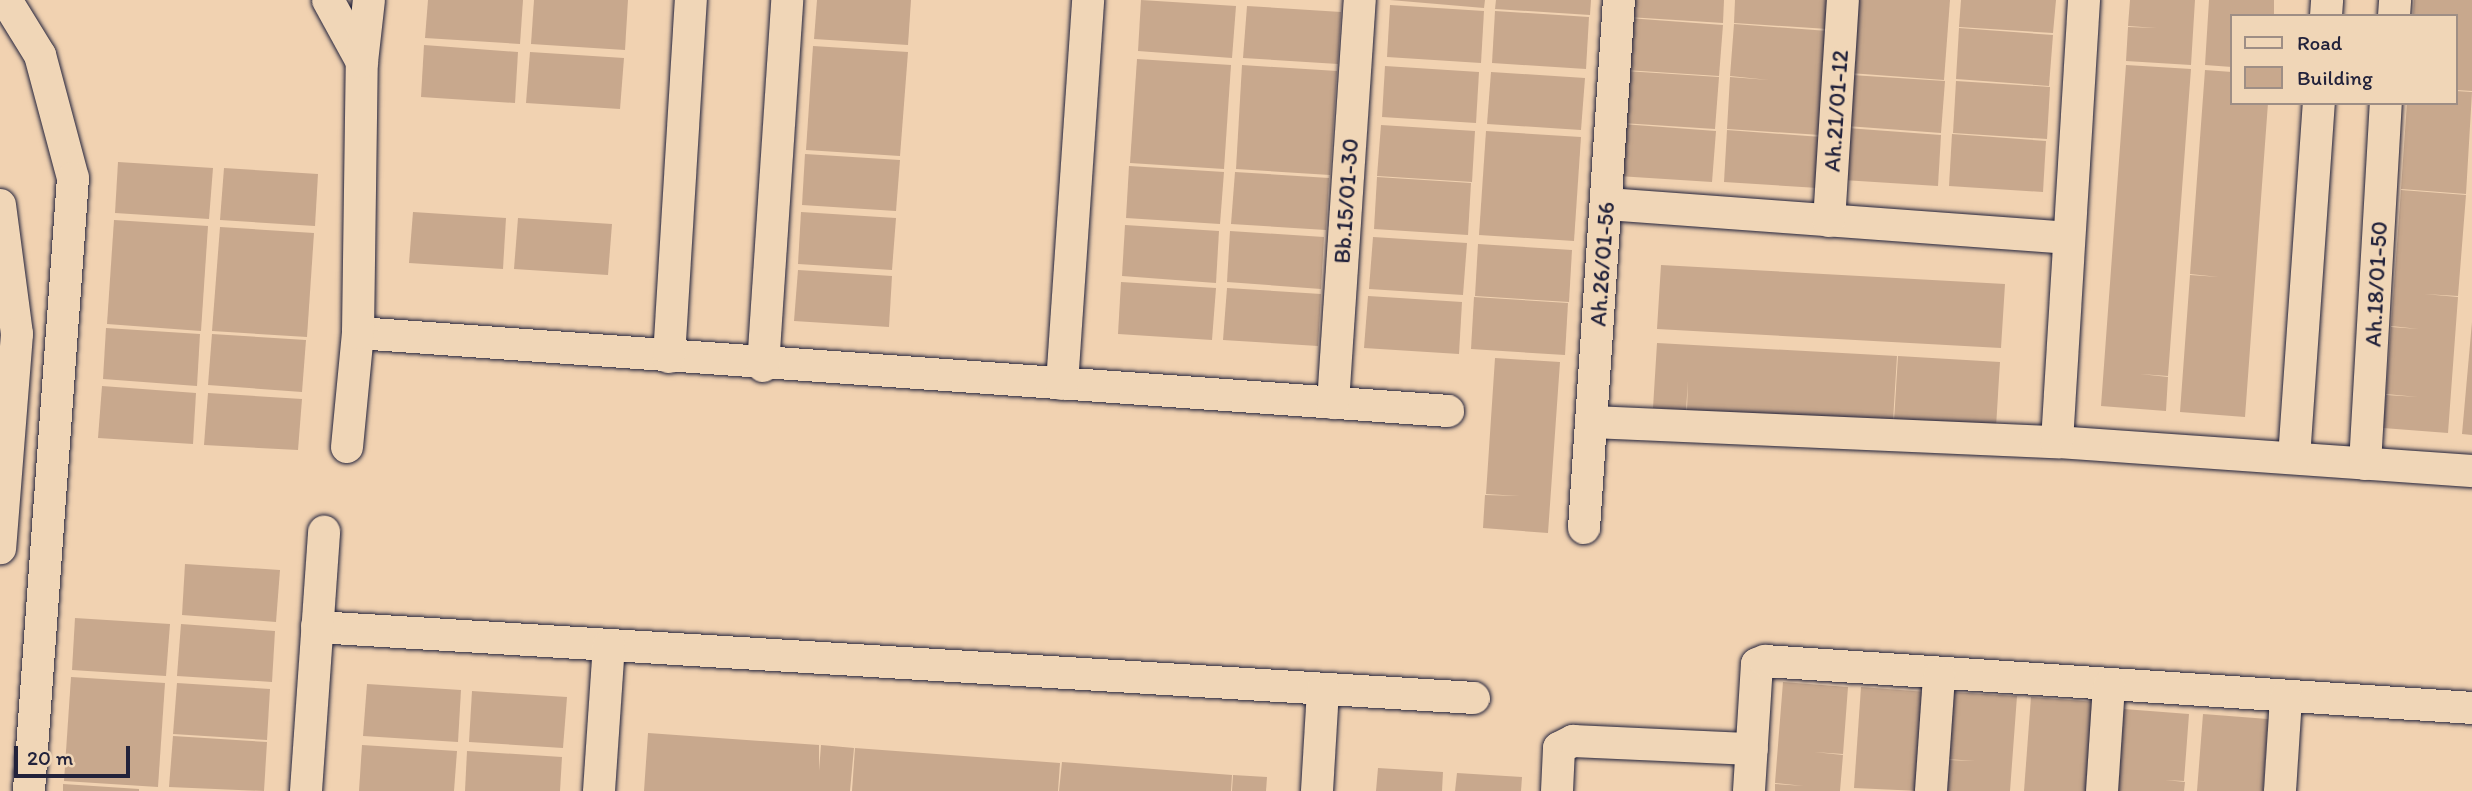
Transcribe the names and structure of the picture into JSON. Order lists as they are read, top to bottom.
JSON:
{
  "streets": {
    "street": [
      "Ah.21/01-12",
      "Bb.15/01-30",
      "Ah.26/01-56",
      "Ah.18/01-50"
    ]
  },
  "legend": ["Road", "Building"],
  "scale_bar": "20 m"
}
